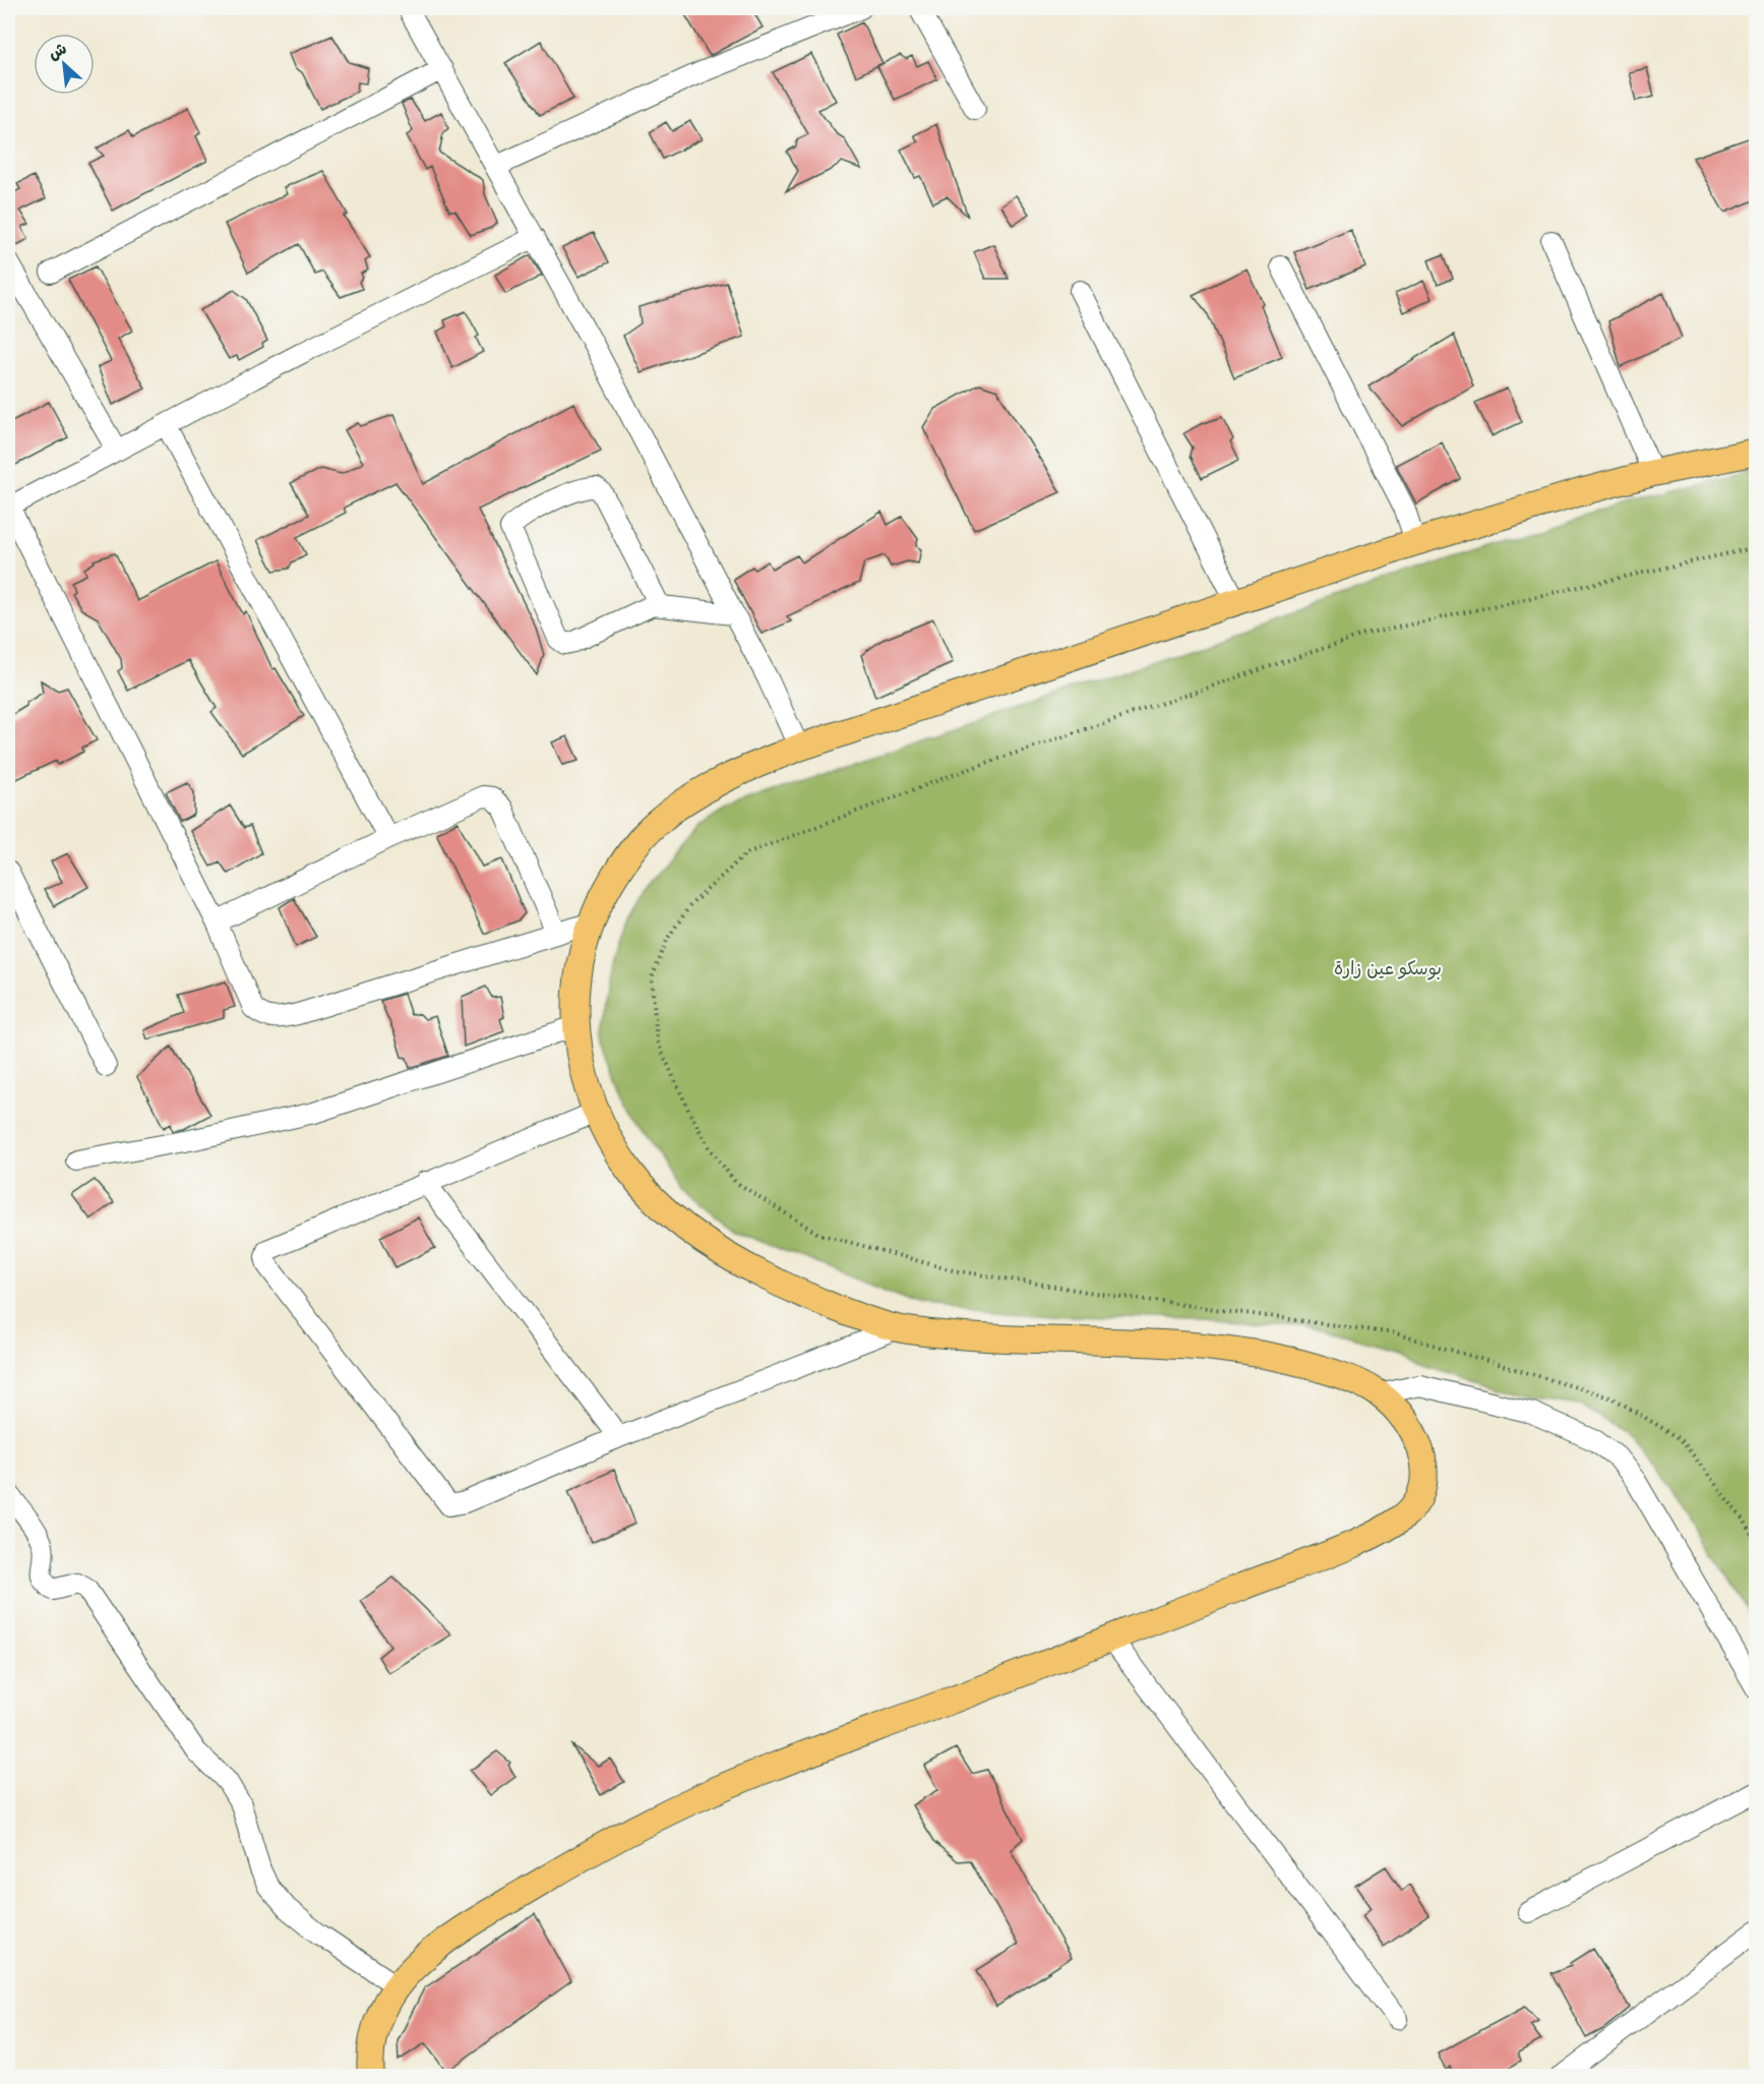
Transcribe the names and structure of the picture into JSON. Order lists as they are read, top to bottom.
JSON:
{
  "parks": ["بوسكو عين زارة"],
  "north": "top left"
}
